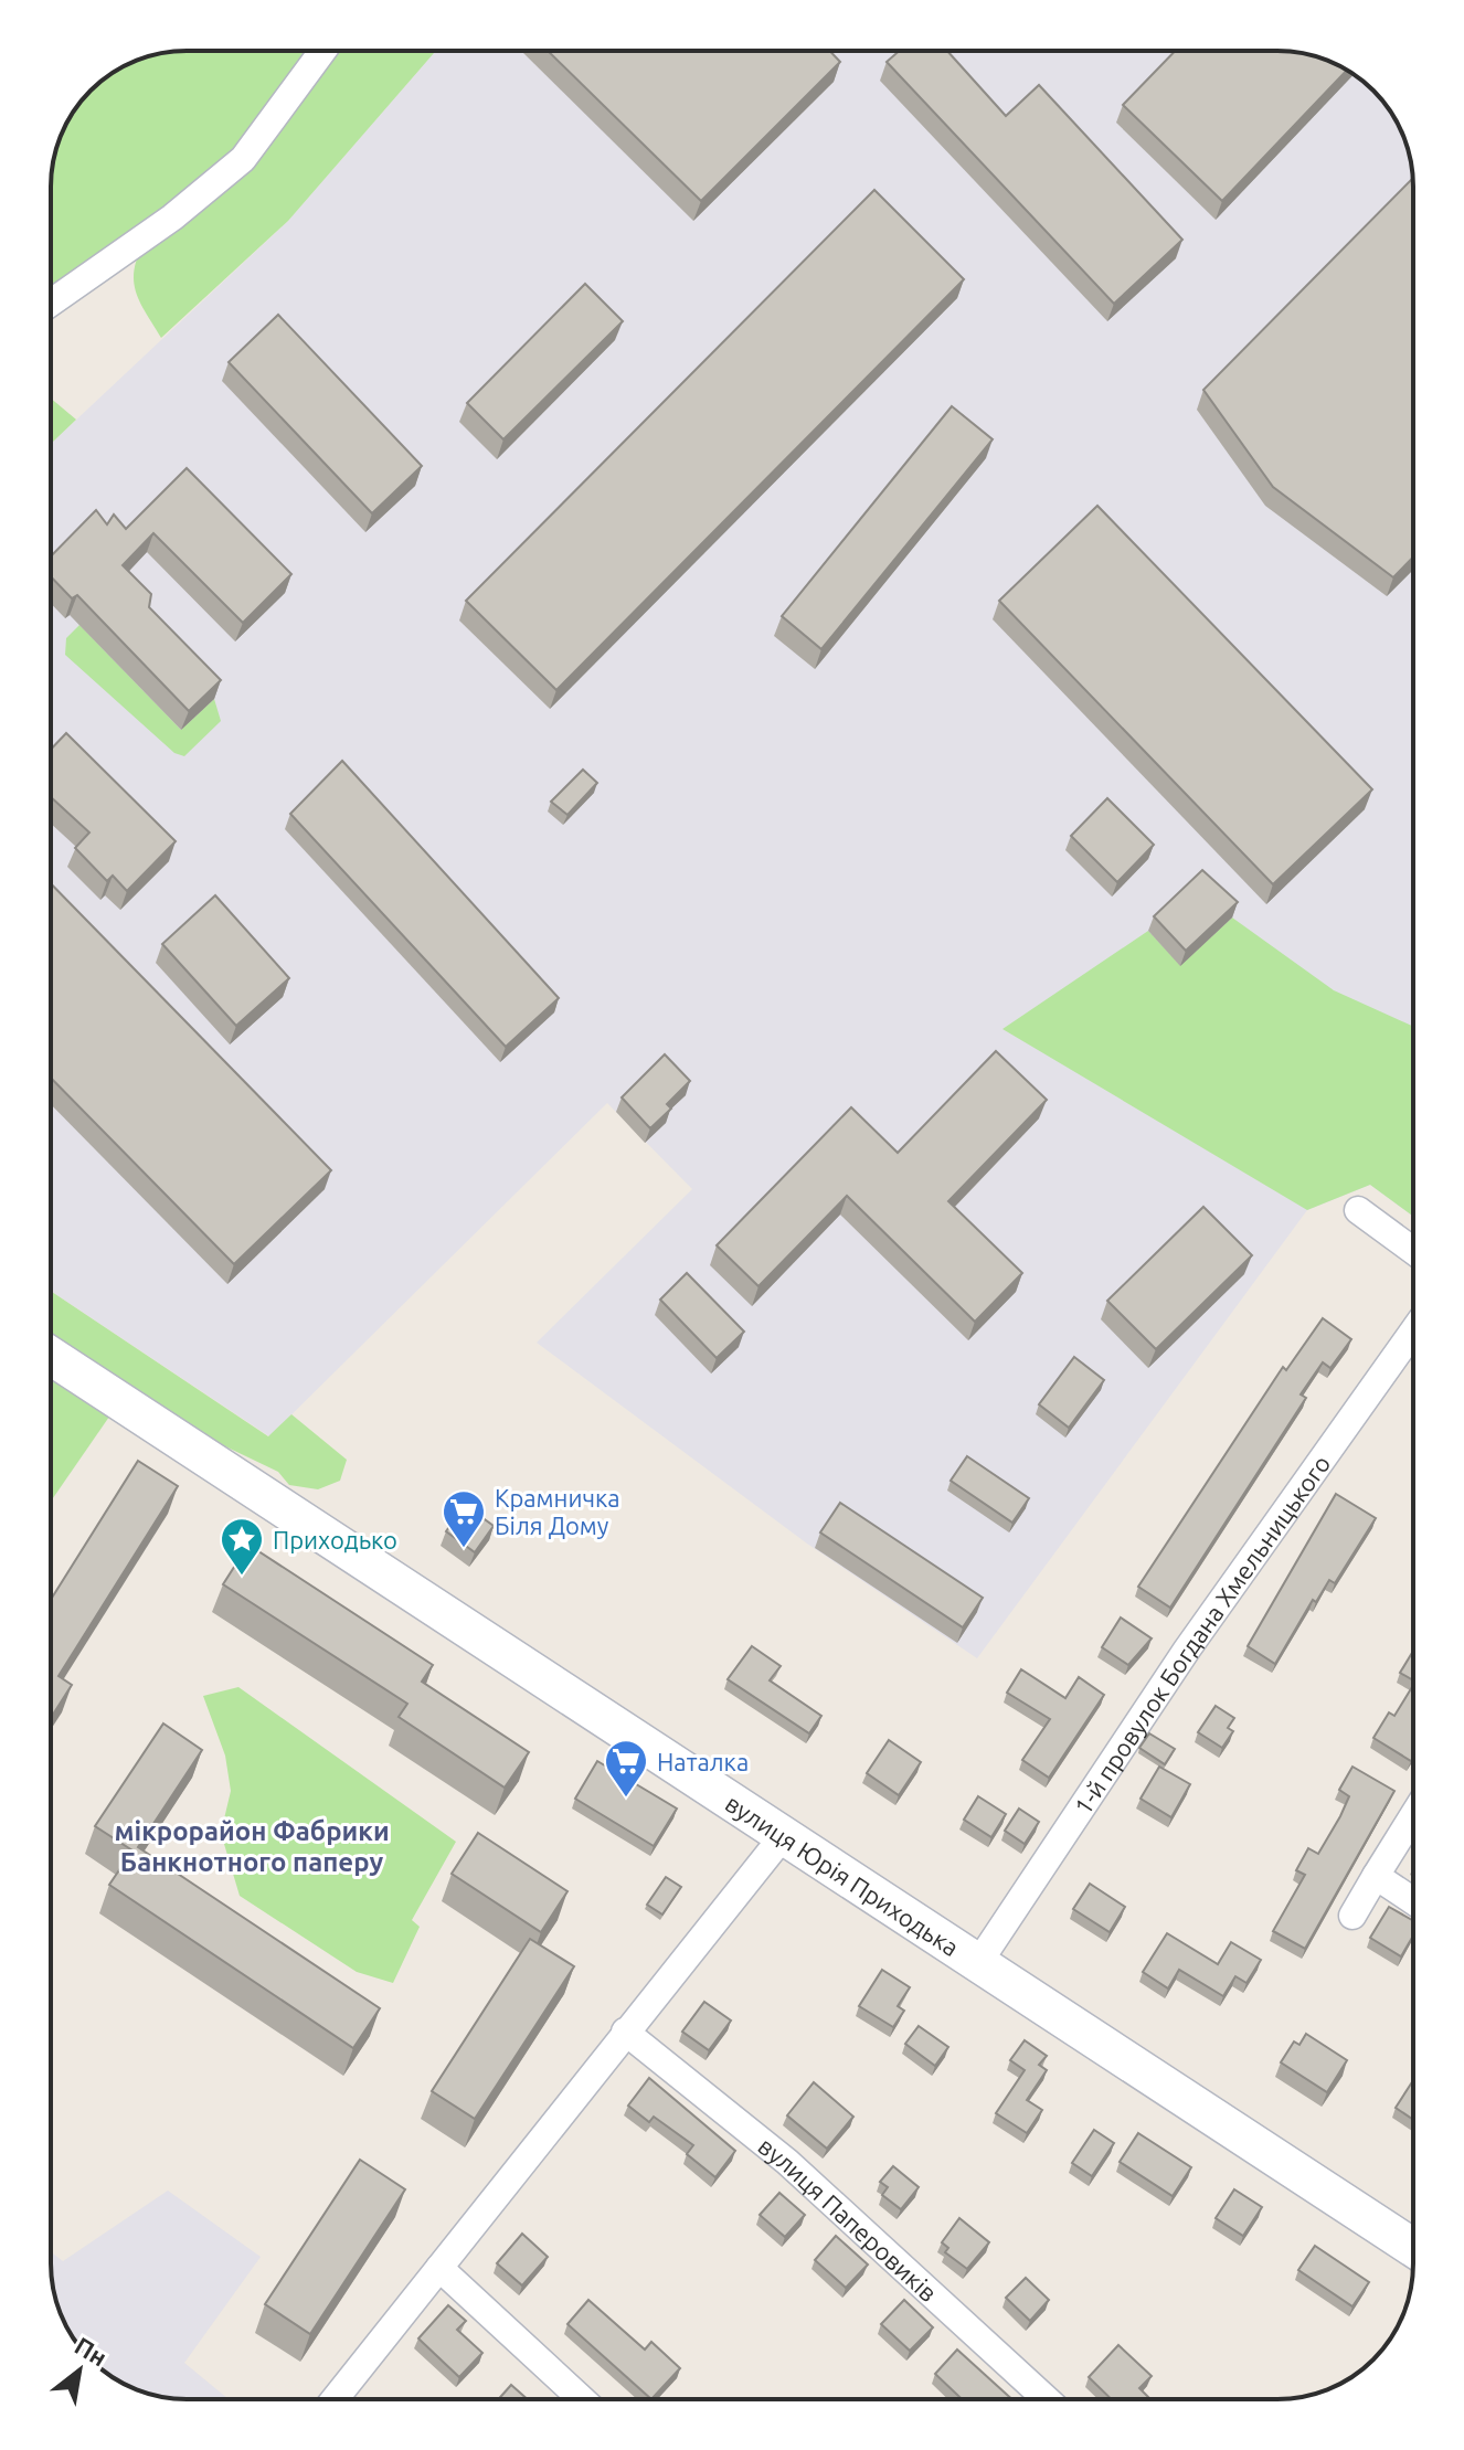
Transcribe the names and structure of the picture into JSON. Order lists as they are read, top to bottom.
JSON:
{
  "streets": {
    "street": ["1-й провулок Богдана Хмельницького", "вулиця Юрія Приходька", "вулиця Паперовиків"]
  },
  "crossings": [
    ["1-й провулок Богдана Хмельницького", "вулиця Юрія Приходька"]
  ],
  "districts": ["мікрорайон Фабрики Банкнотного паперу"],
  "places": {
    "supermarket": ["Крамничка Біля Дому", "Наталка"],
    "place": ["Приходько"]
  },
  "north": "top right"
}
